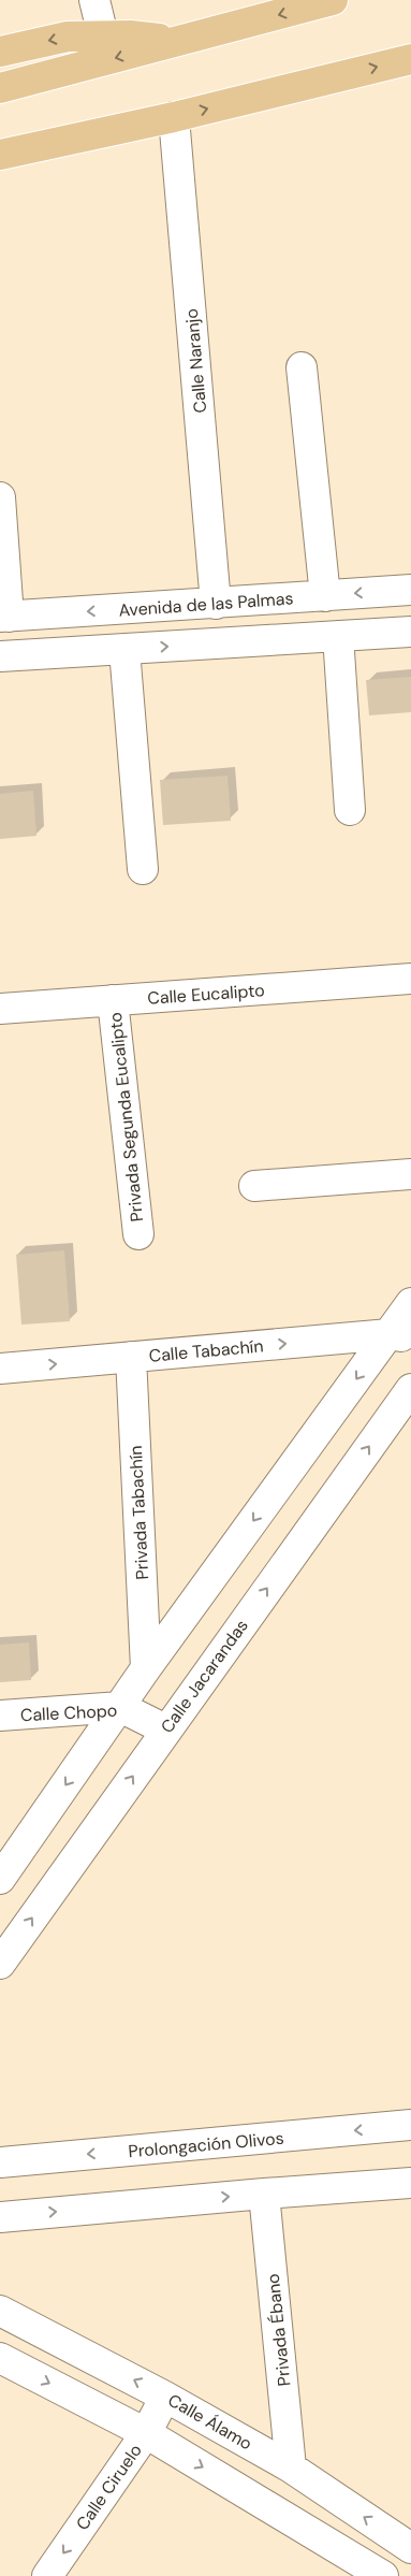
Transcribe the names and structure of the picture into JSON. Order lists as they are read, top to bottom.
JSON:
{
  "streets": {
    "street": [
      "Calle Naranjo",
      "Avenida de las Palmas",
      "Calle Eucalipto",
      "Privada Segunda Eucalipto",
      "Calle Tabachín",
      "Privada Tabachín",
      "Calle Jacarandas",
      "Calle Chopo",
      "Prolongación Olivos",
      "Privada Ébano",
      "Calle Álamo",
      "Calle Ciruelo"
    ]
  },
  "crossings": [
    ["Calle Naranjo", "Avenida de las Palmas"],
    ["Calle Eucalipto", "Privada Segunda Eucalipto"],
    ["Calle Tabachín", "Privada Tabachín"],
    ["Calle Jacarandas", "Calle Chopo"],
    ["Privada Ébano", "Calle Álamo"],
    ["Calle Álamo", "Calle Ciruelo"]
  ],
  "one_way": ["Calle Ciruelo"]
}
